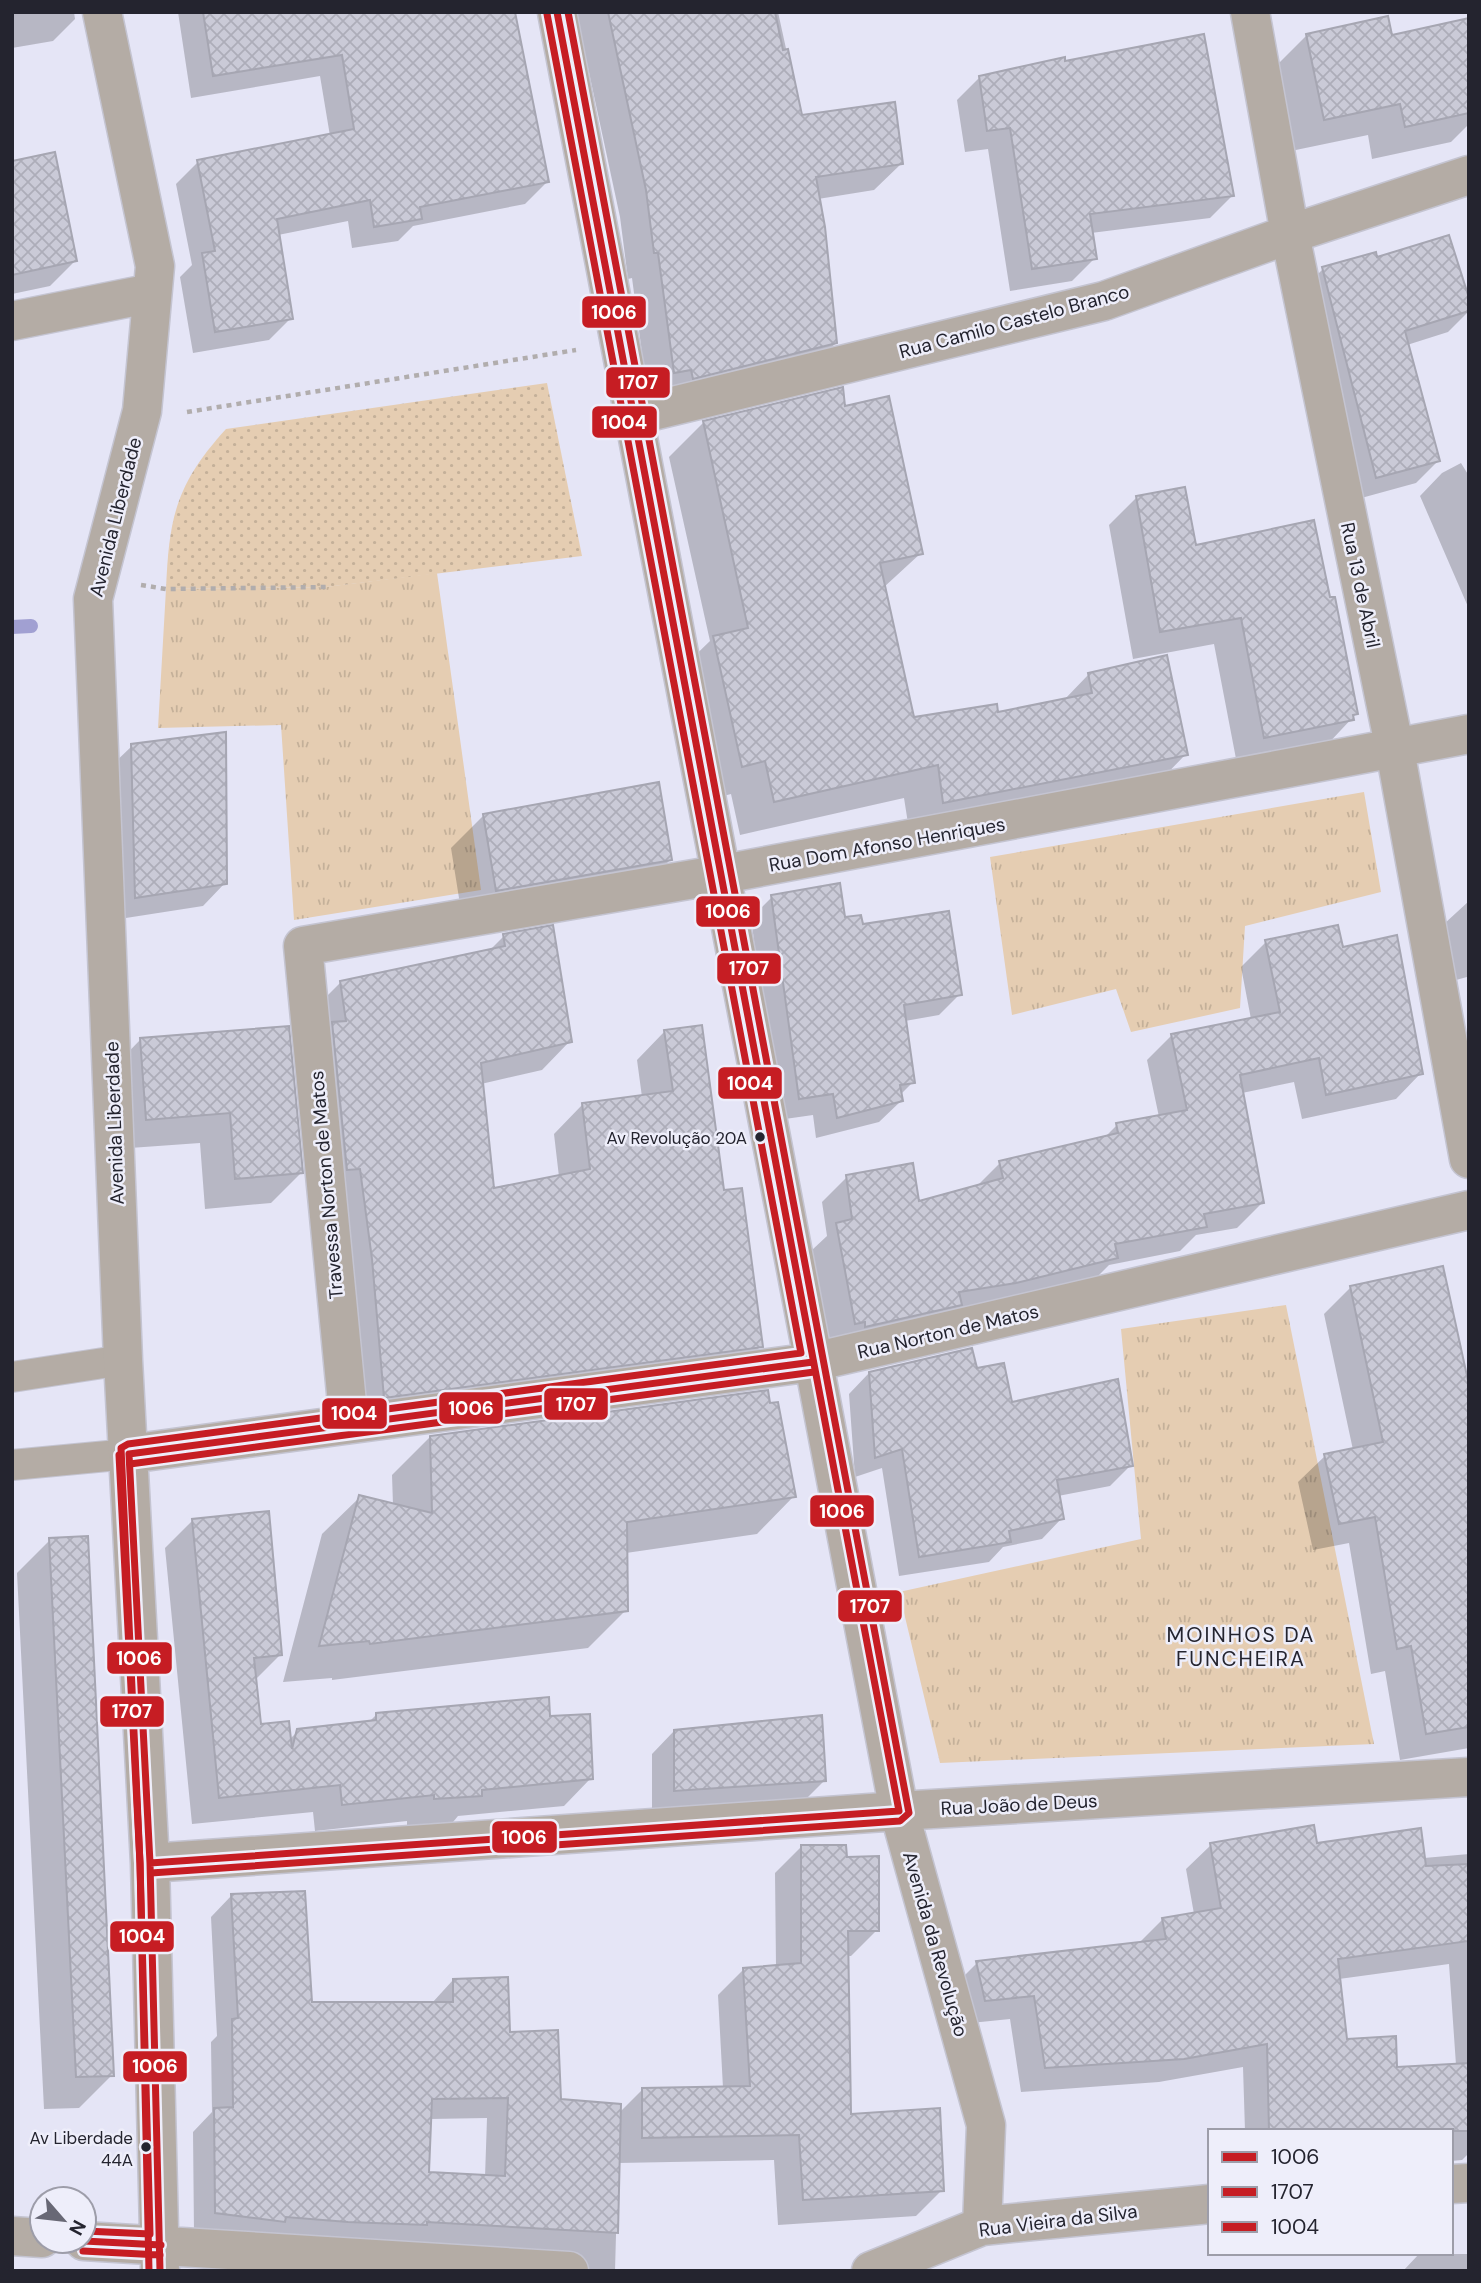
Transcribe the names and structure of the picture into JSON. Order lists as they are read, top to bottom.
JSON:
{
  "streets": {
    "street": [
      "Rua Camilo Castelo Branco",
      "Avenida Liberdade",
      "Rua 13 de Abril",
      "Rua Dom Afonso Henriques",
      "Travessa Norton de Matos",
      "Rua Norton de Matos",
      "Rua João de Deus",
      "Avenida da Revolução",
      "Rua Vieira da Silva"
    ]
  },
  "crossings": [
    ["Rua Camilo Castelo Branco", "Rua 13 de Abril"],
    ["Rua Camilo Castelo Branco", "Avenida da Revolução"],
    ["Avenida Liberdade", "Rua Norton de Matos"],
    ["Avenida Liberdade", "Rua João de Deus"],
    ["Rua 13 de Abril", "Rua Dom Afonso Henriques"],
    ["Rua Dom Afonso Henriques", "Travessa Norton de Matos"],
    ["Rua Dom Afonso Henriques", "Avenida da Revolução"],
    ["Travessa Norton de Matos", "Rua Norton de Matos"],
    ["Rua Norton de Matos", "Avenida da Revolução"],
    ["Rua João de Deus", "Avenida da Revolução"],
    ["Avenida da Revolução", "Rua Vieira da Silva"]
  ],
  "districts": ["MOINHOS DA FUNCHEIRA"],
  "places": ["Av Revolução 20A", "Av Liberdade 44A"],
  "lines": ["transit line 1006", "transit line 1707", "transit line 1004"],
  "legend": ["1006", "1707", "1004"],
  "north": "bottom right"
}
